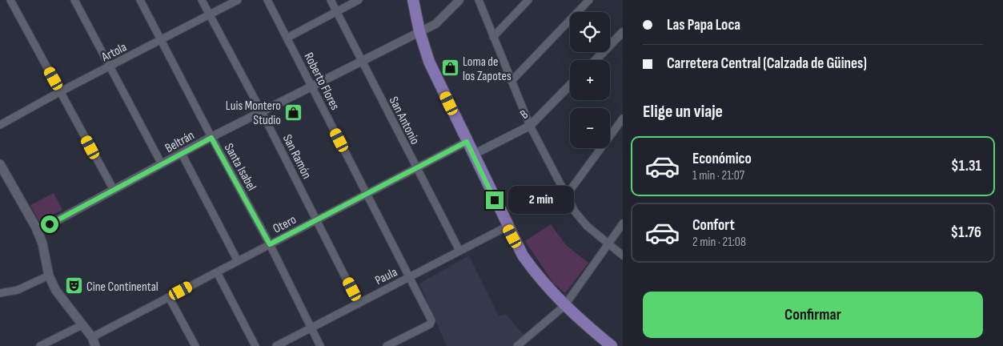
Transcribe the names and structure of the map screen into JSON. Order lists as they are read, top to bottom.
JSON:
{
  "streets": {
    "street": [
      "Artola",
      "Roberto Flores",
      "B",
      "San Antonio",
      "Beltrán",
      "San Ramón",
      "Santa Isabel",
      "Otero",
      "Paula"
    ]
  },
  "crossings": [
    ["Artola", "San Ramón"],
    ["Artola", "Santa Isabel"],
    ["Roberto Flores", "Beltrán"],
    ["Roberto Flores", "Otero"],
    ["Roberto Flores", "Paula"],
    ["San Antonio", "Beltrán"],
    ["San Antonio", "Otero"],
    ["San Antonio", "Paula"],
    ["Beltrán", "San Ramón"],
    ["Beltrán", "Santa Isabel"],
    ["San Ramón", "Otero"],
    ["San Ramón", "Paula"],
    ["Santa Isabel", "Otero"],
    ["Santa Isabel", "Paula"]
  ],
  "places": {
    "shop": ["Loma de los Zapotes", "Luis Montero Studio"],
    "theatre": ["Cine Continental"]
  },
  "page": {
    "banner": ["Las Papa Loca", "Carretera Central (Calzada de Güines)"],
    "map_buttons": ["+", "−"],
    "heading": "Elige un viaje",
    "list": [
      {
        "name": "Económico",
        "note": "1 min · 21:07",
        "value": "$1.31"
      },
      {
        "name": "Confort",
        "note": "2 min · 21:08",
        "value": "$1.76"
      }
    ],
    "bubble": "2 min",
    "buttons": "Confirmar"
  }
}
